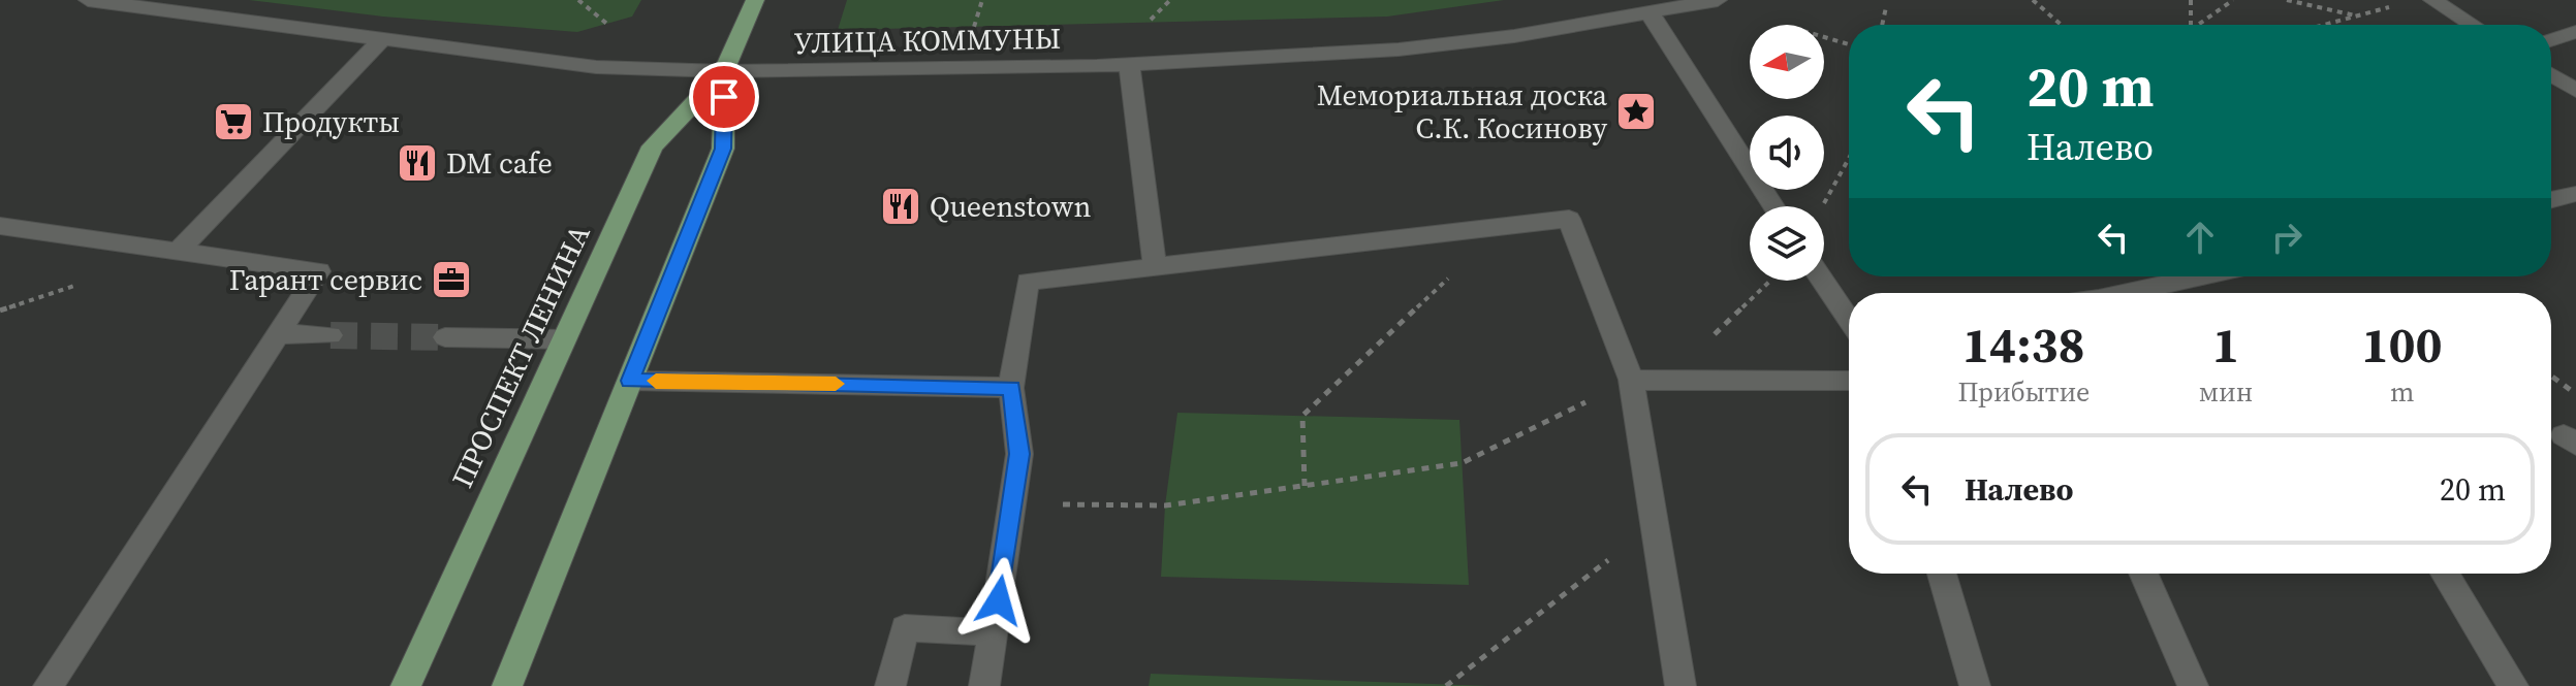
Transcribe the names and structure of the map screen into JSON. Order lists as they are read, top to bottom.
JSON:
{
  "streets": {
    "main road": ["ПРОСПЕКТ ЛЕНИНА"],
    "street": ["УЛИЦА КОММУНЫ"]
  },
  "crossings": [
    ["УЛИЦА КОММУНЫ", "ПРОСПЕКТ ЛЕНИНА"]
  ],
  "places": {
    "place": ["Мемориальная доска С.К. Косинову"],
    "supermarket": ["Продукты"],
    "restaurant": ["DM cafe", "Queenstown"],
    "office": ["Гарант сервис"]
  },
  "north": "left",
  "page": {
    "turn": ["20 m", "Налево"],
    "eta": [
      "14:38",
      "Прибытие",
      "1",
      "мин",
      "100",
      "m"
    ],
    "list": [
      {
        "name": "Налево",
        "value": "20 m"
      }
    ]
  }
}
